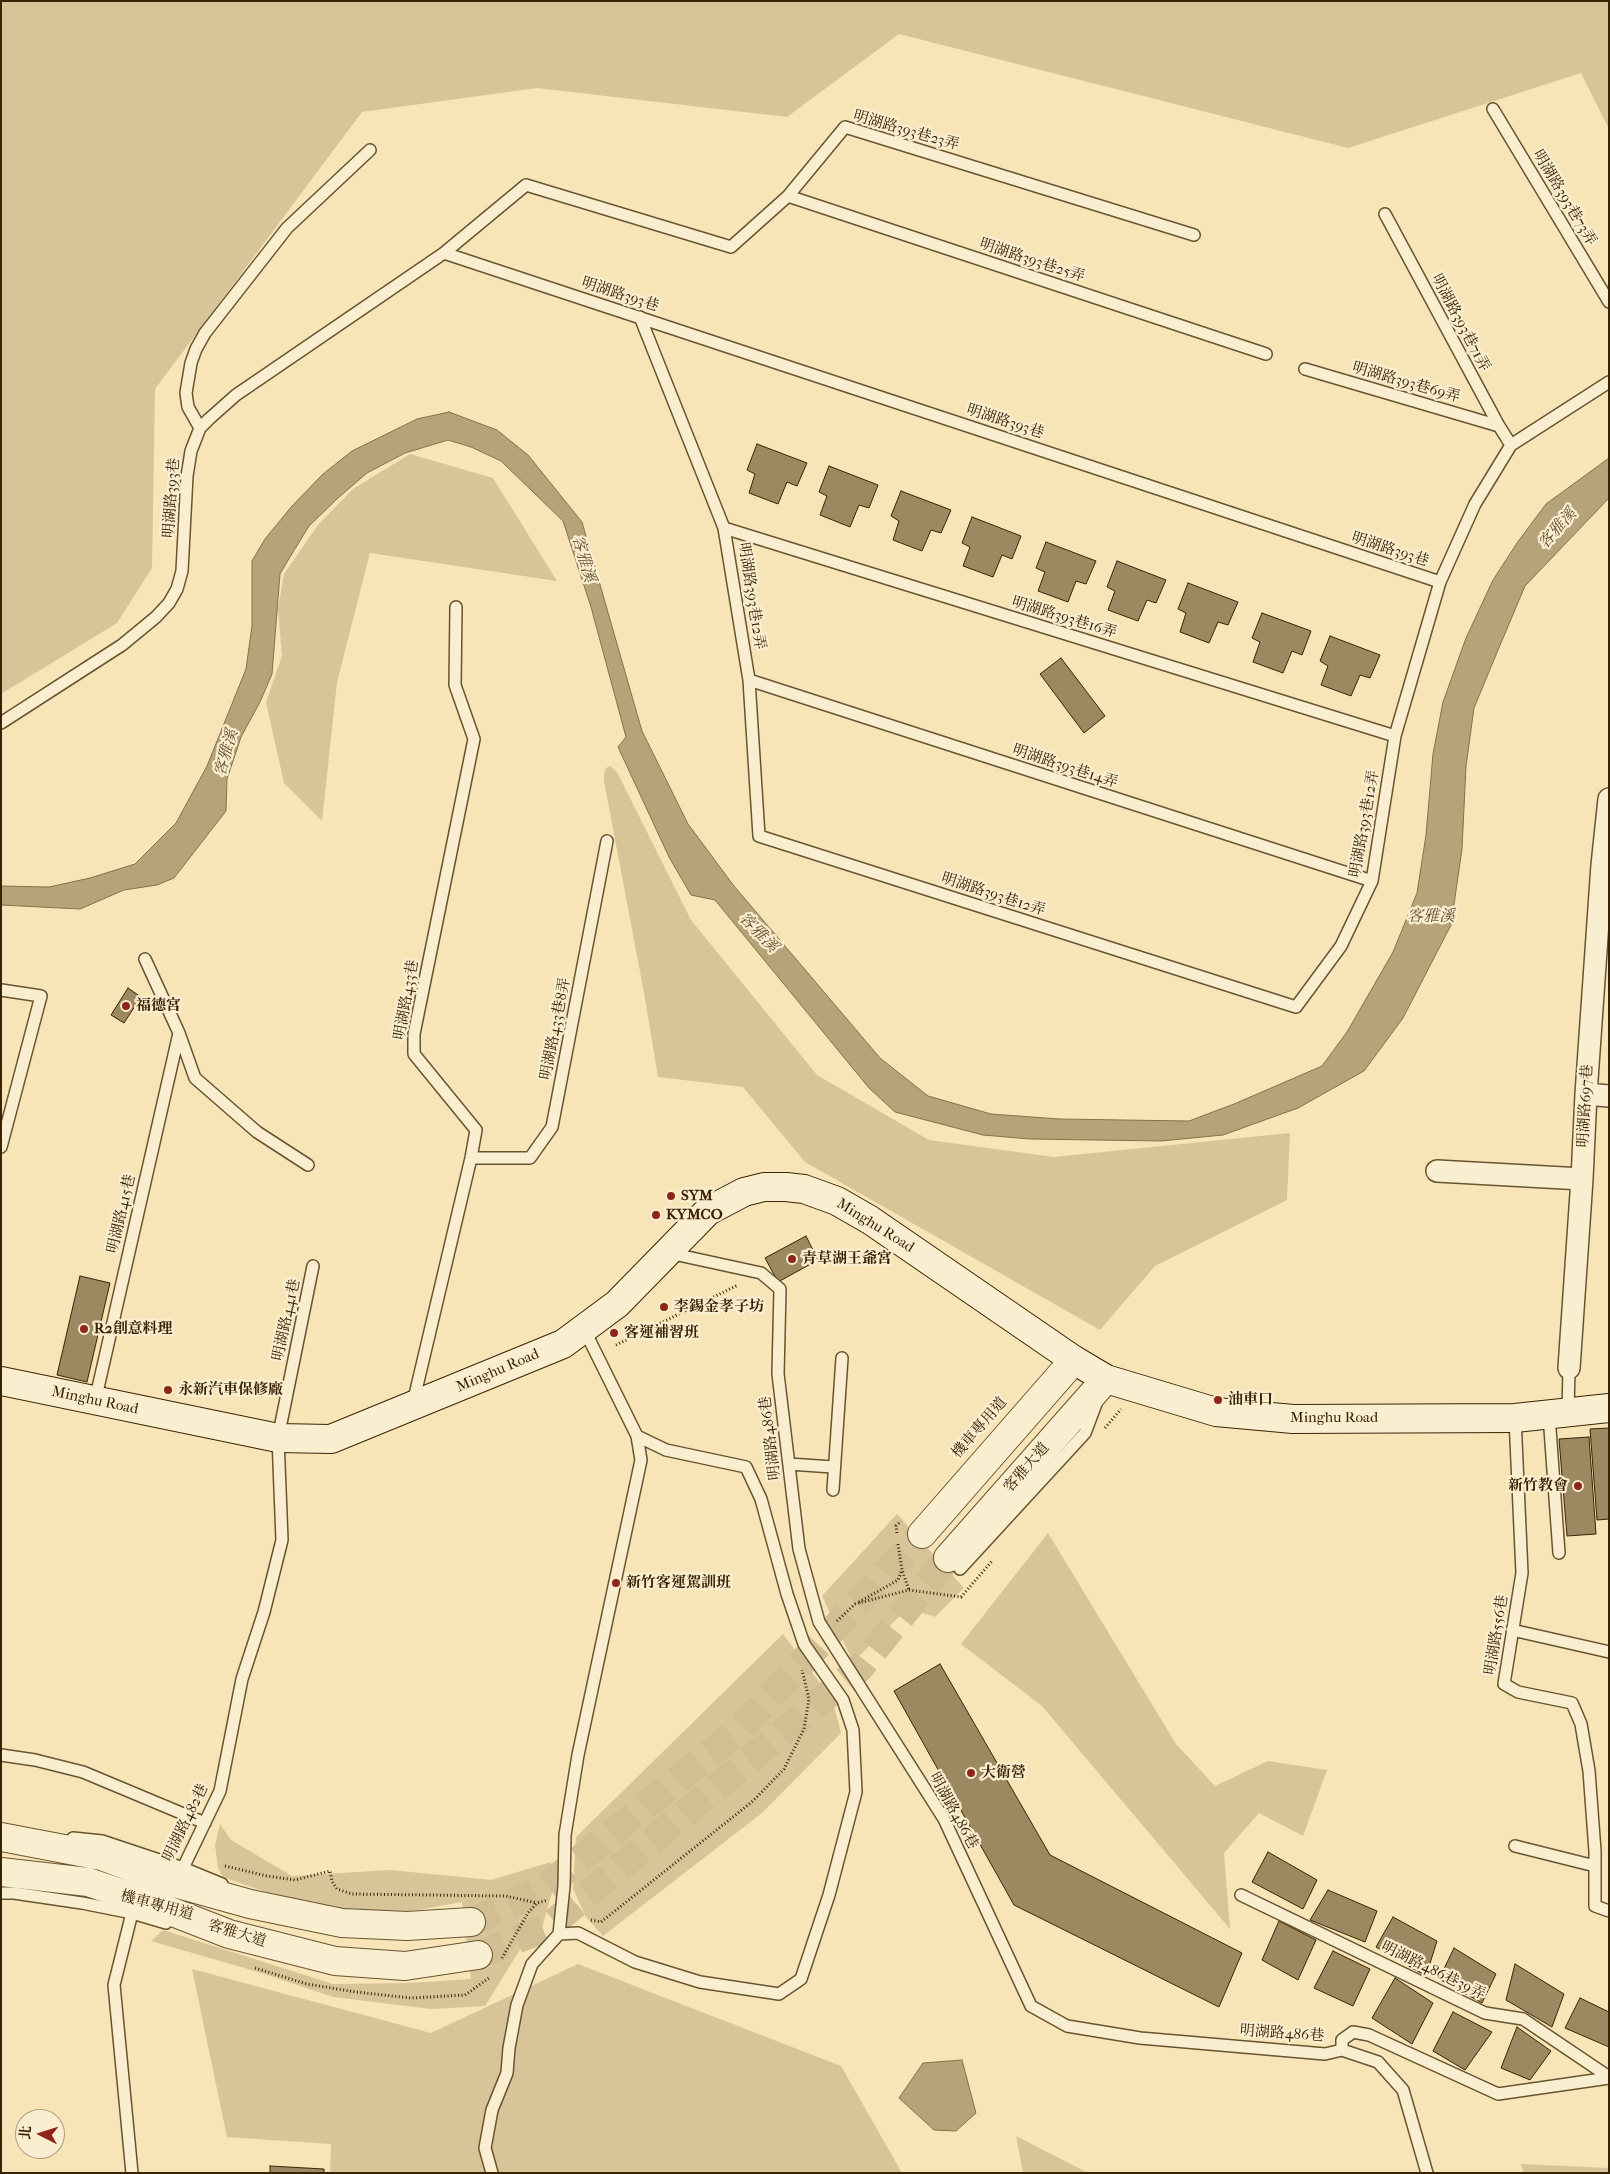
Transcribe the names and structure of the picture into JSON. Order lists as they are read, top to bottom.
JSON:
{
  "streets": {
    "main road": ["Minghu Road", "客雅大道"],
    "street": ["明湖路697巷"],
    "lane": [
      "明湖路393巷23弄",
      "明湖路393巷73弄",
      "明湖路393巷25弄",
      "明湖路393巷",
      "明湖路393巷71弄",
      "明湖路393巷69弄",
      "明湖路393巷12弄",
      "明湖路393巷16弄",
      "明湖路393巷14弄",
      "明湖路433巷",
      "明湖路433巷8弄",
      "明湖路415巷",
      "明湖路441巷",
      "機車專用道",
      "明湖路486巷",
      "明湖路556巷",
      "明湖路482巷",
      "明湖路486巷39弄"
    ]
  },
  "crossings": [
    ["明湖路393巷23弄", "明湖路393巷25弄"],
    ["明湖路393巷23弄", "明湖路393巷"],
    ["明湖路393巷", "明湖路393巷12弄"],
    ["明湖路393巷71弄", "明湖路393巷69弄"],
    ["明湖路393巷12弄", "明湖路393巷16弄"],
    ["明湖路393巷12弄", "明湖路393巷14弄"],
    ["明湖路433巷", "明湖路433巷8弄"],
    ["明湖路433巷", "Minghu Road"],
    ["明湖路697巷", "Minghu Road"],
    ["明湖路415巷", "Minghu Road"],
    ["Minghu Road", "明湖路441巷"],
    ["Minghu Road", "明湖路486巷"],
    ["Minghu Road", "客雅大道"],
    ["Minghu Road", "明湖路556巷"],
    ["Minghu Road", "明湖路482巷"],
    ["明湖路441巷", "明湖路482巷"],
    ["機車專用道", "客雅大道"],
    ["機車專用道", "明湖路482巷"],
    ["明湖路486巷", "明湖路486巷39弄"],
    ["客雅大道", "明湖路482巷"]
  ],
  "water": ["客雅溪"],
  "places": [
    "福德宮",
    "SYM",
    "KYMCO",
    "青草湖王爺宮",
    "李錫金孝子坊",
    "R2創意料理",
    "客運補習班",
    "永新汽車保修廠",
    "油車口",
    "新竹教會",
    "新竹客運駕訓班",
    "大衛營"
  ],
  "north": "left"
}
